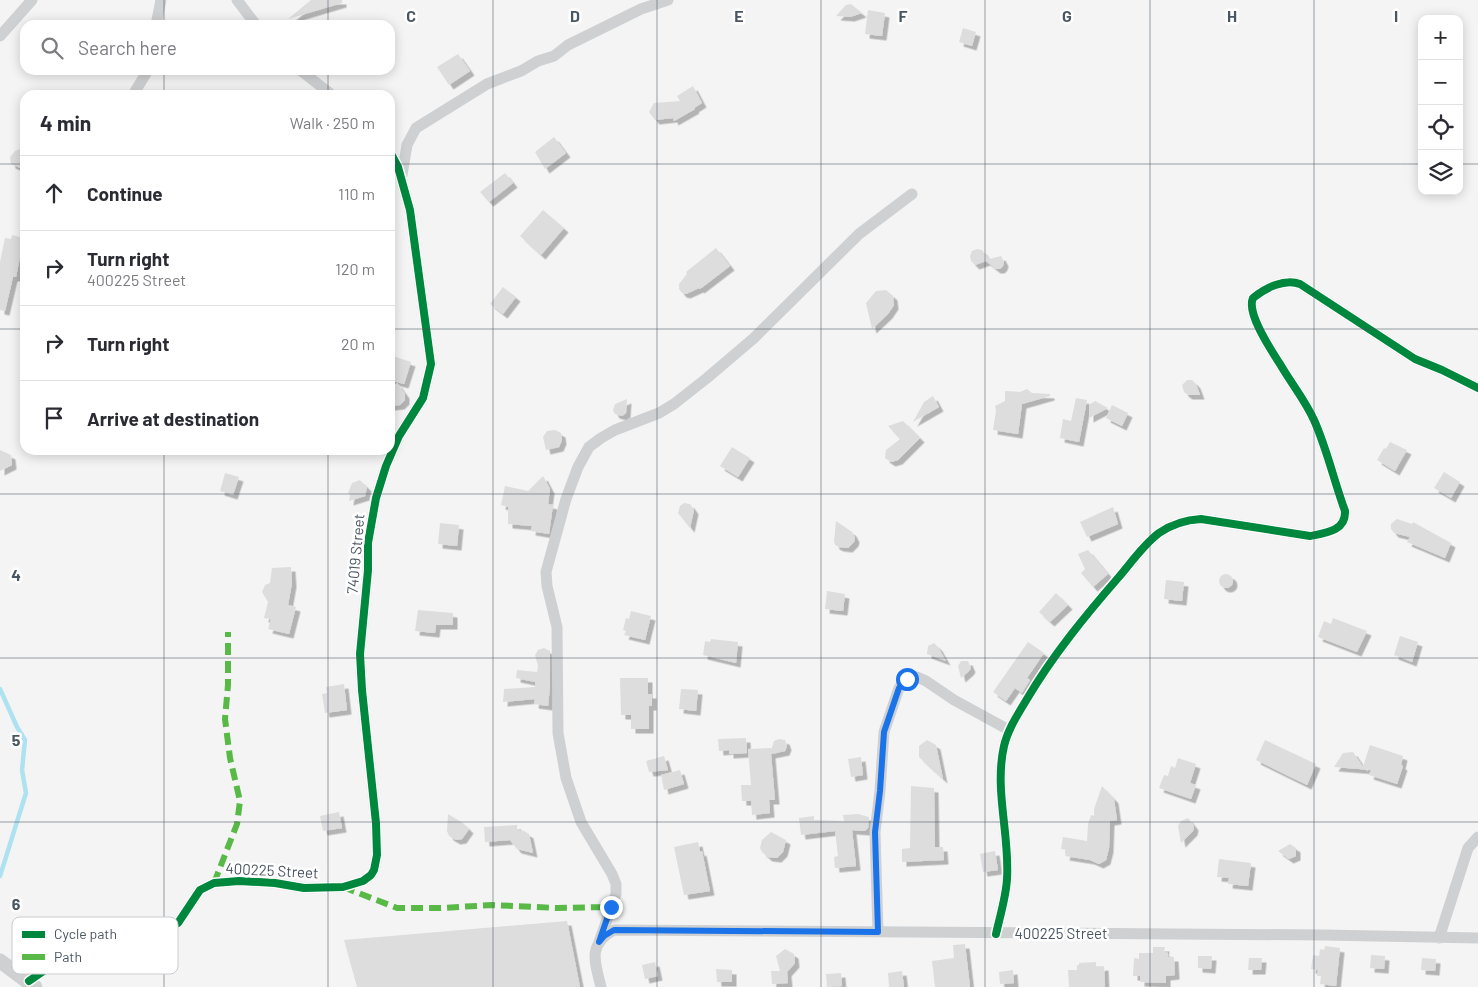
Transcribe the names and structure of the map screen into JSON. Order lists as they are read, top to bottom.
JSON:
{
  "streets": {
    "street": ["74019 Street", "400225 Street"]
  },
  "crossings": [
    ["74019 Street", "400225 Street"]
  ],
  "legend": ["Cycle path", "Path"],
  "page": {
    "map_buttons": ["+", "−"],
    "search": "Search here",
    "heading": ["4 min", "Walk · 250 m"],
    "list": [
      ["Continue", "110 m"],
      ["Turn right", "400225 Street", "120 m"],
      ["Turn right", "20 m"],
      "Arrive at destination"
    ]
  },
  "grid": {
    "columns": [
      "C",
      "D",
      "E",
      "F",
      "G",
      "H",
      "I"
    ],
    "rows": ["4", "5", "6"]
  }
}
